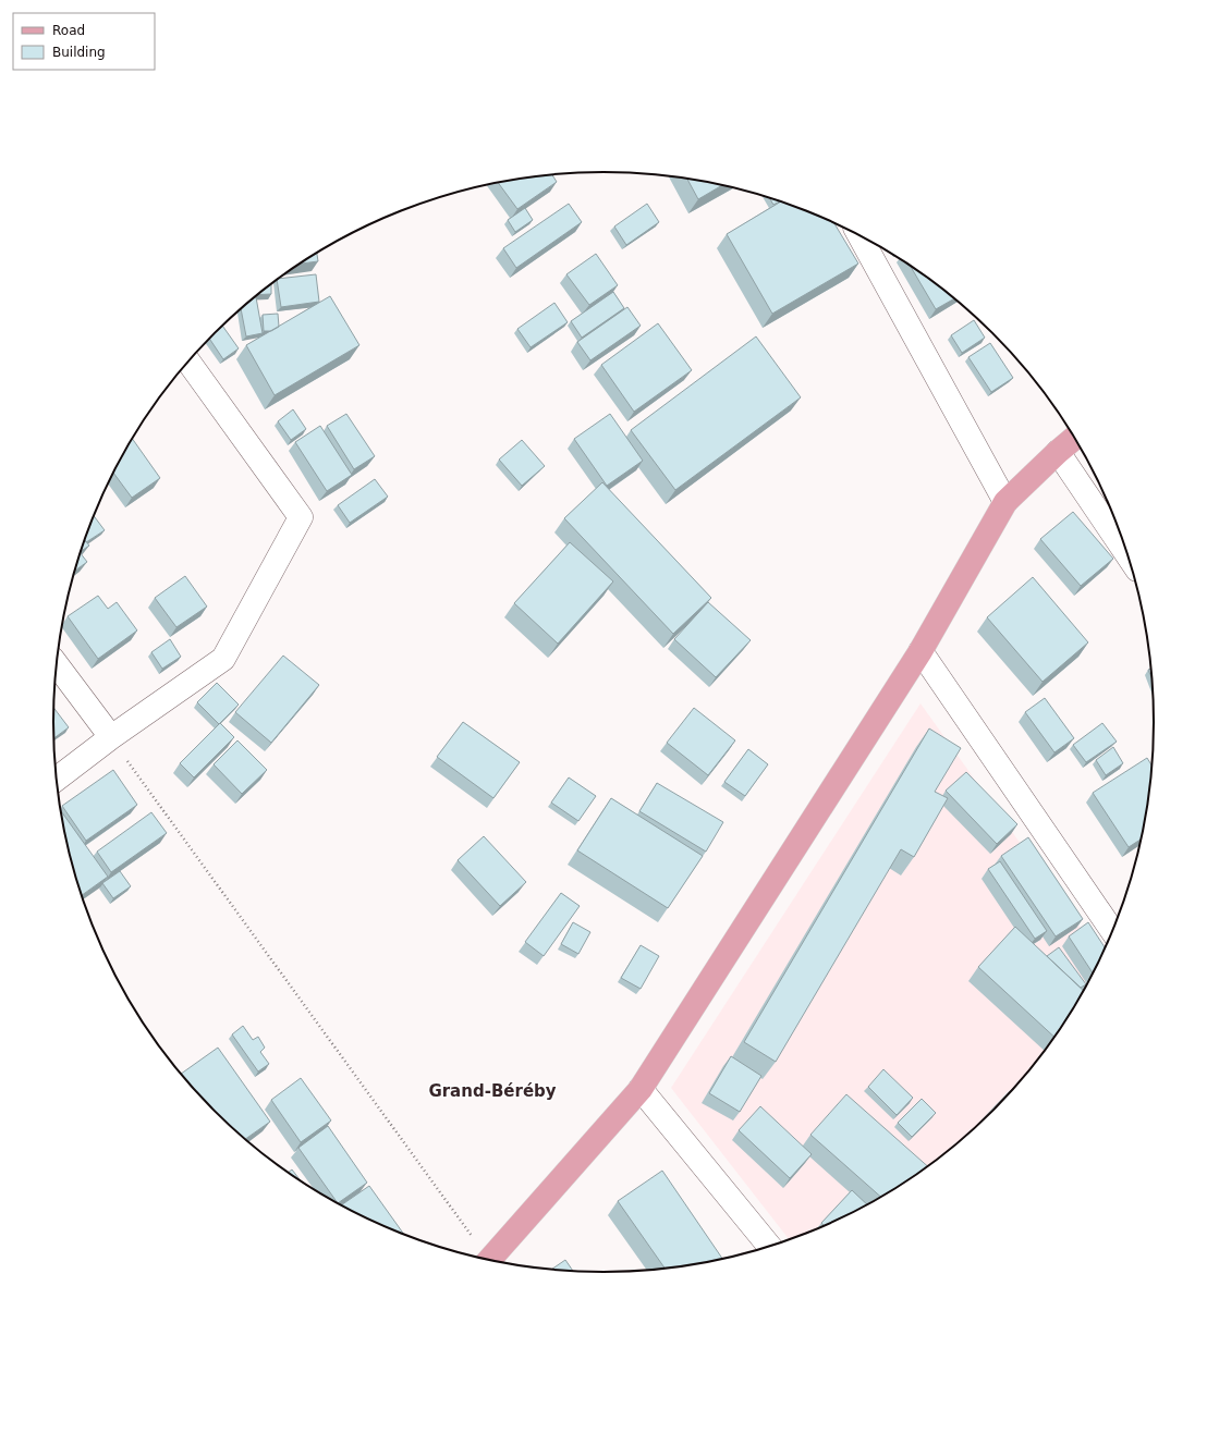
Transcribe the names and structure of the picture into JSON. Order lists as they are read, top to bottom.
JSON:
{
  "districts": ["Grand-Béréby"],
  "legend": ["Road", "Building"]
}
